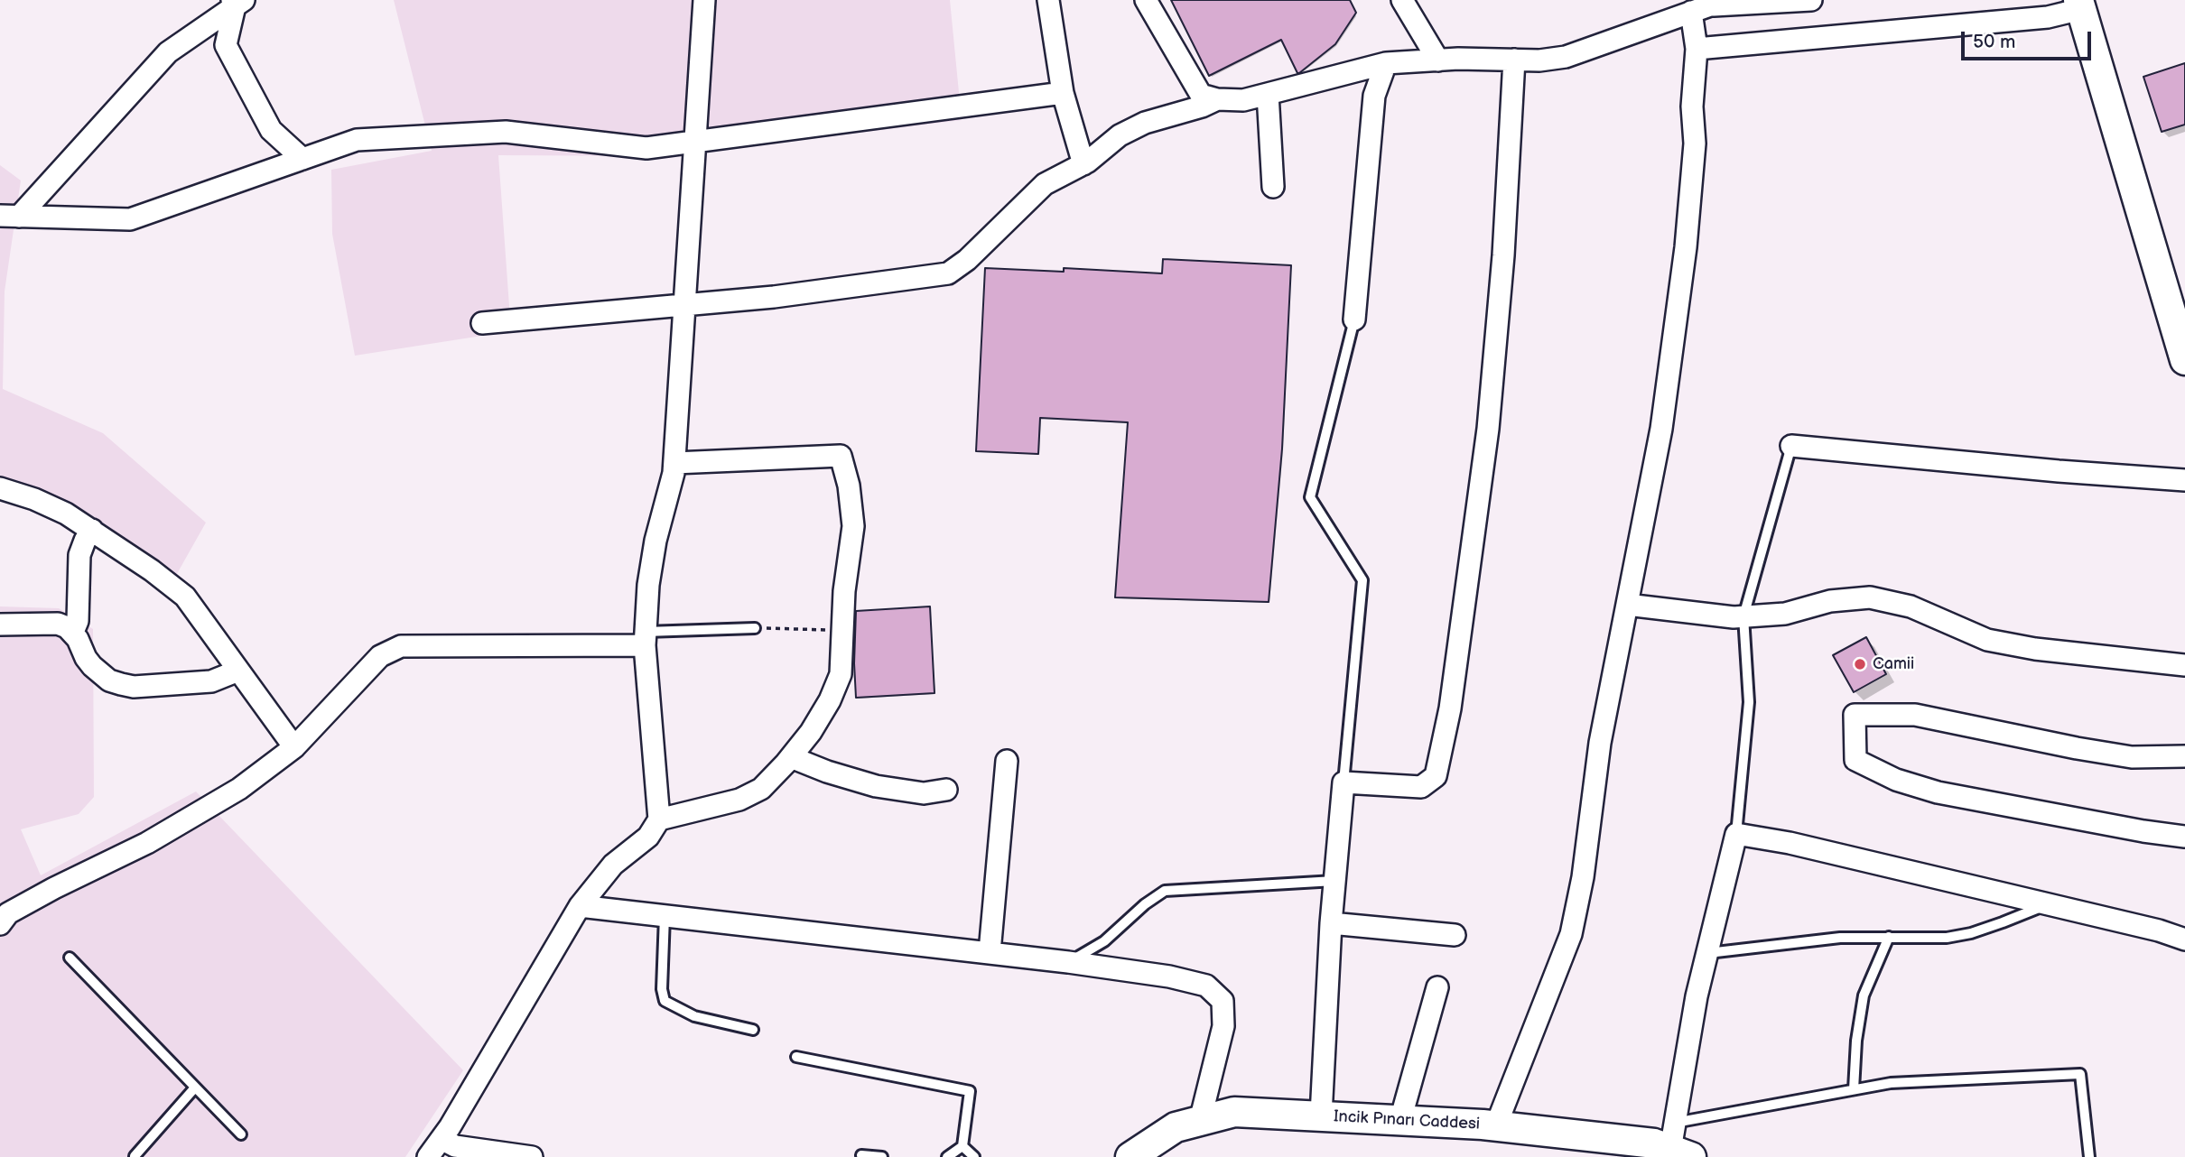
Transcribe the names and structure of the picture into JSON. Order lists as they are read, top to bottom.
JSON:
{
  "streets": {
    "main road": ["Incik Pınarı Caddesi"]
  },
  "places": ["Camii"],
  "scale_bar": "50 m"
}
